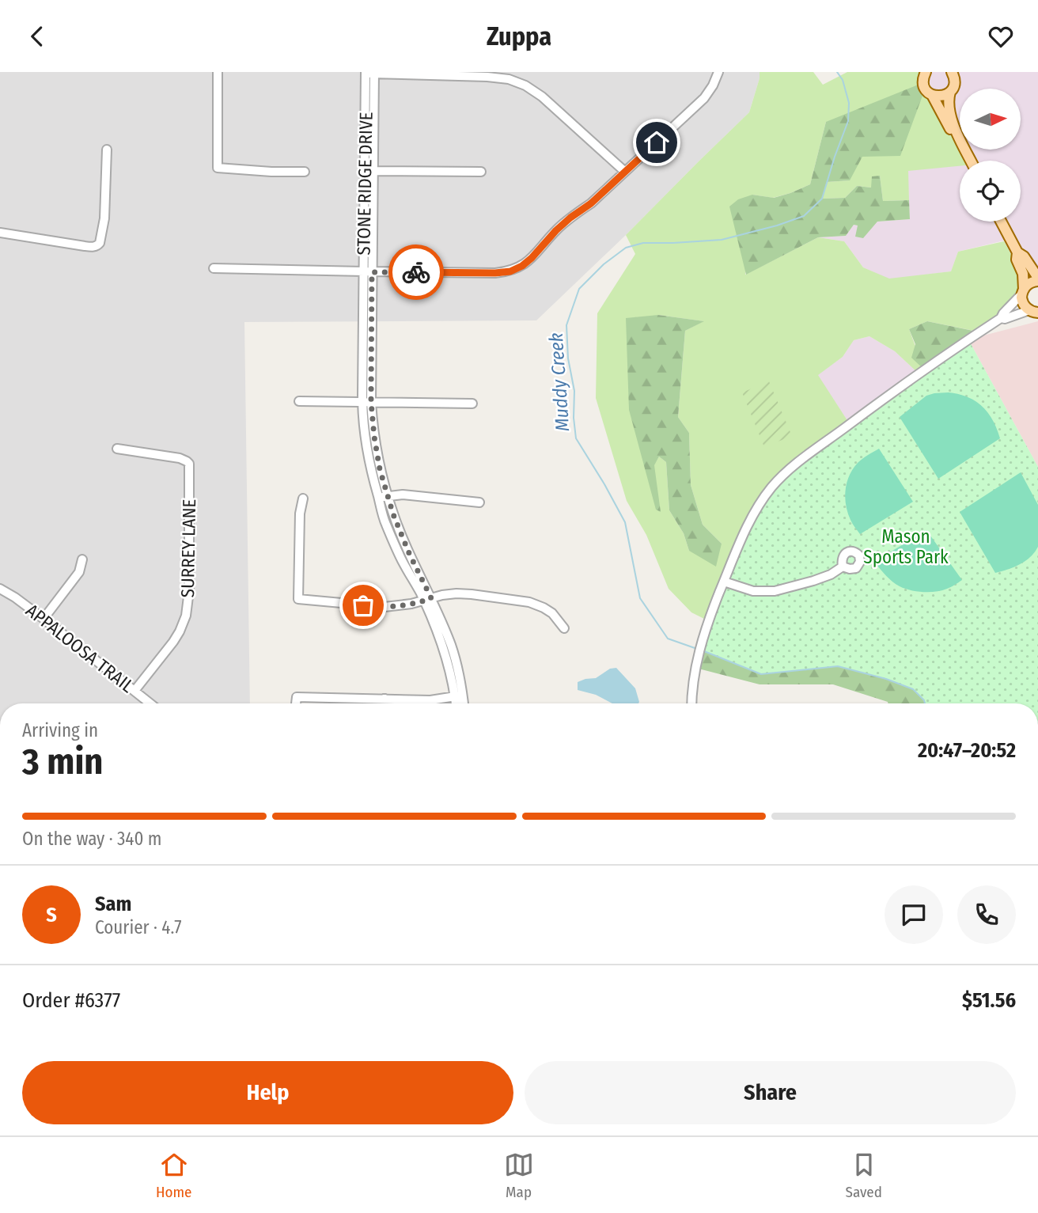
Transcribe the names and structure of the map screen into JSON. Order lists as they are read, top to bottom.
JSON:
{
  "streets": {
    "street": ["STONE RIDGE DRIVE", "SURREY LANE", "APPALOOSA TRAIL"]
  },
  "crossings": [
    ["SURREY LANE", "APPALOOSA TRAIL"]
  ],
  "water": ["Muddy Creek"],
  "parks": ["Mason Sports Park"],
  "north": "right",
  "page": {
    "header": "Zuppa",
    "heading": ["3 min", "Arriving in", "20:47–20:52"],
    "panel": [
      "Sam",
      "Courier · 4.7",
      "Order #6377",
      "$51.56"
    ],
    "bar": "On the way · 340 m",
    "round": "S",
    "buttons": ["Help", "Share"],
    "tabs": ["Home", "Map", "Saved"]
  }
}
